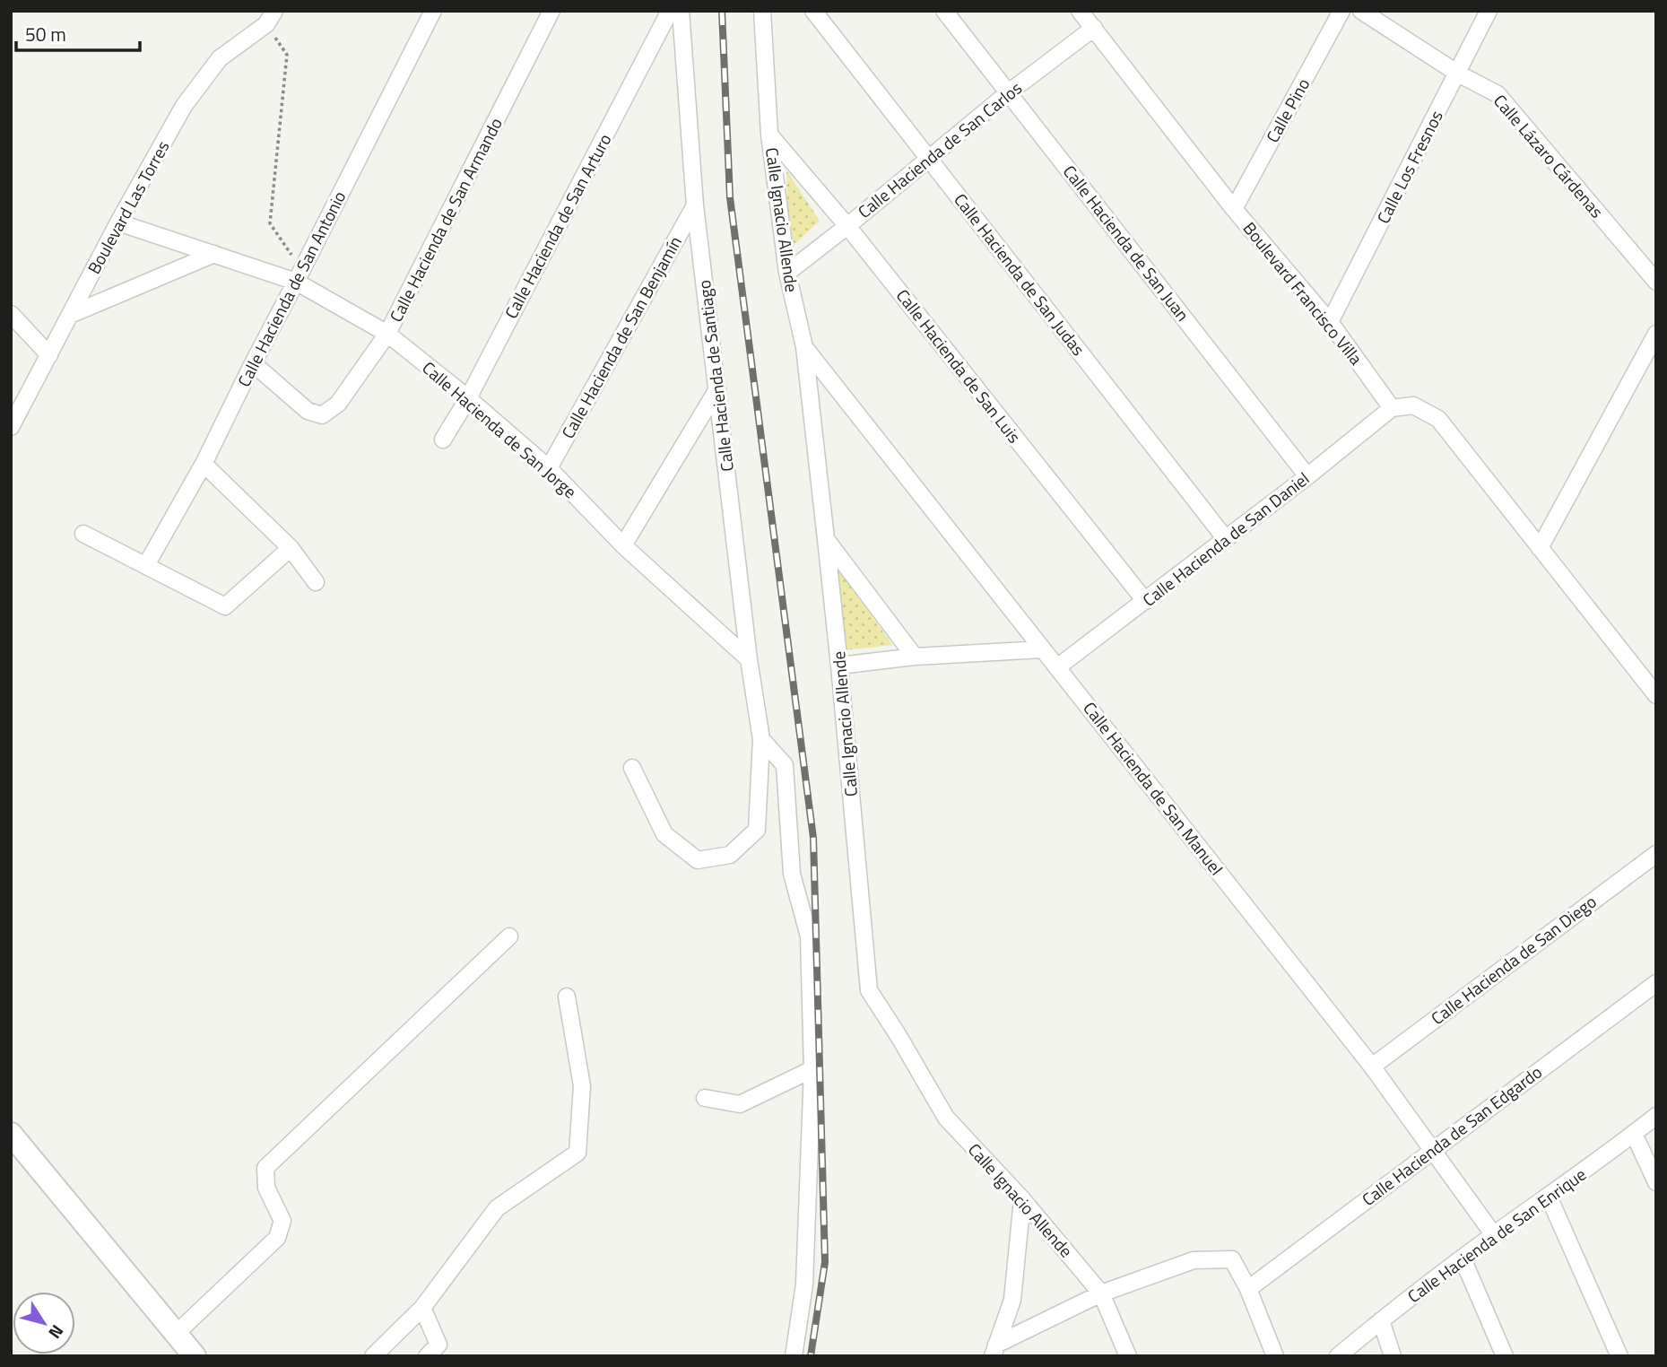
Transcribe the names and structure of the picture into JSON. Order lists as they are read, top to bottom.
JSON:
{
  "streets": {
    "street": [
      "Calle Pino",
      "Calle Hacienda de San Carlos",
      "Calle Lázaro Cárdenas",
      "Calle Los Fresnos",
      "Boulevard Las Torres",
      "Calle Hacienda de San Armando",
      "Calle Ignacio Allende",
      "Calle Hacienda de San Arturo",
      "Calle Hacienda de San Juan",
      "Calle Hacienda de San Judas",
      "Calle Hacienda de San Antonio",
      "Boulevard Francisco Villa",
      "Calle Hacienda de San Benjamín",
      "Calle Hacienda de San Luis",
      "Calle Hacienda de Santiago",
      "Calle Hacienda de San Jorge",
      "Calle Hacienda de San Daniel",
      "Calle Hacienda de San Manuel",
      "Calle Hacienda de San Diego",
      "Calle Hacienda de San Edgardo",
      "Calle Hacienda de San Enrique"
    ]
  },
  "crossings": [
    ["Calle Pino", "Boulevard Francisco Villa"],
    ["Calle Hacienda de San Carlos", "Calle Ignacio Allende"],
    ["Calle Hacienda de San Carlos", "Calle Hacienda de San Juan"],
    ["Calle Hacienda de San Carlos", "Calle Hacienda de San Judas"],
    ["Calle Hacienda de San Carlos", "Boulevard Francisco Villa"],
    ["Calle Hacienda de San Carlos", "Calle Hacienda de San Luis"],
    ["Calle Lázaro Cárdenas", "Calle Los Fresnos"],
    ["Calle Los Fresnos", "Boulevard Francisco Villa"],
    ["Boulevard Las Torres", "Calle Hacienda de San Jorge"],
    ["Calle Hacienda de San Armando", "Calle Hacienda de San Antonio"],
    ["Calle Hacienda de San Armando", "Calle Hacienda de San Jorge"],
    ["Calle Ignacio Allende", "Calle Hacienda de San Luis"],
    ["Calle Ignacio Allende", "Calle Hacienda de San Manuel"],
    ["Calle Hacienda de San Arturo", "Calle Hacienda de San Jorge"],
    ["Calle Hacienda de San Juan", "Calle Hacienda de San Daniel"],
    ["Calle Hacienda de San Judas", "Calle Hacienda de San Daniel"],
    ["Calle Hacienda de San Antonio", "Calle Hacienda de San Jorge"],
    ["Boulevard Francisco Villa", "Calle Hacienda de San Daniel"],
    ["Calle Hacienda de San Benjamín", "Calle Hacienda de Santiago"],
    ["Calle Hacienda de San Benjamín", "Calle Hacienda de San Jorge"],
    ["Calle Hacienda de San Luis", "Calle Hacienda de San Daniel"],
    ["Calle Hacienda de Santiago", "Calle Hacienda de San Jorge"],
    ["Calle Hacienda de San Daniel", "Calle Hacienda de San Manuel"],
    ["Calle Hacienda de San Manuel", "Calle Hacienda de San Diego"],
    ["Calle Hacienda de San Manuel", "Calle Hacienda de San Edgardo"],
    ["Calle Hacienda de San Manuel", "Calle Hacienda de San Enrique"]
  ],
  "scale_bar": "50 m",
  "north": "bottom right"
}
